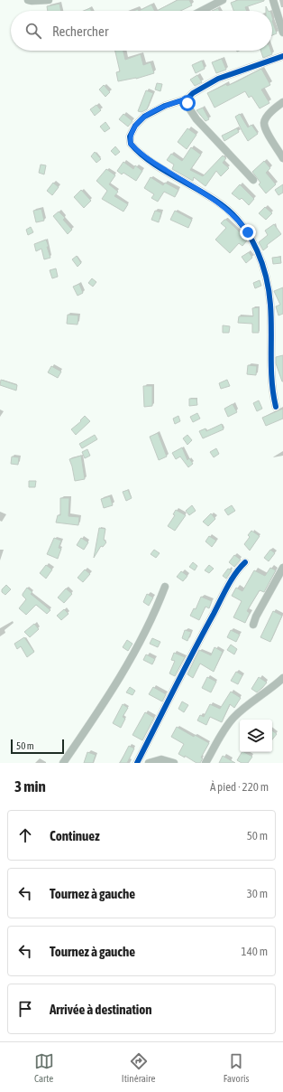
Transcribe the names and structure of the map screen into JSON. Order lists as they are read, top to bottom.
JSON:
{
  "scale_bar": "50 m",
  "page": {
    "search": "Rechercher",
    "scale": "50 m",
    "heading": ["3 min", "À pied · 220 m"],
    "list": [
      ["Continuez", "50 m"],
      ["Tournez à gauche", "30 m"],
      ["Tournez à gauche", "140 m"],
      "Arrivée à destination"
    ],
    "nav": ["Carte", "Itinéraire", "Favoris"]
  }
}
